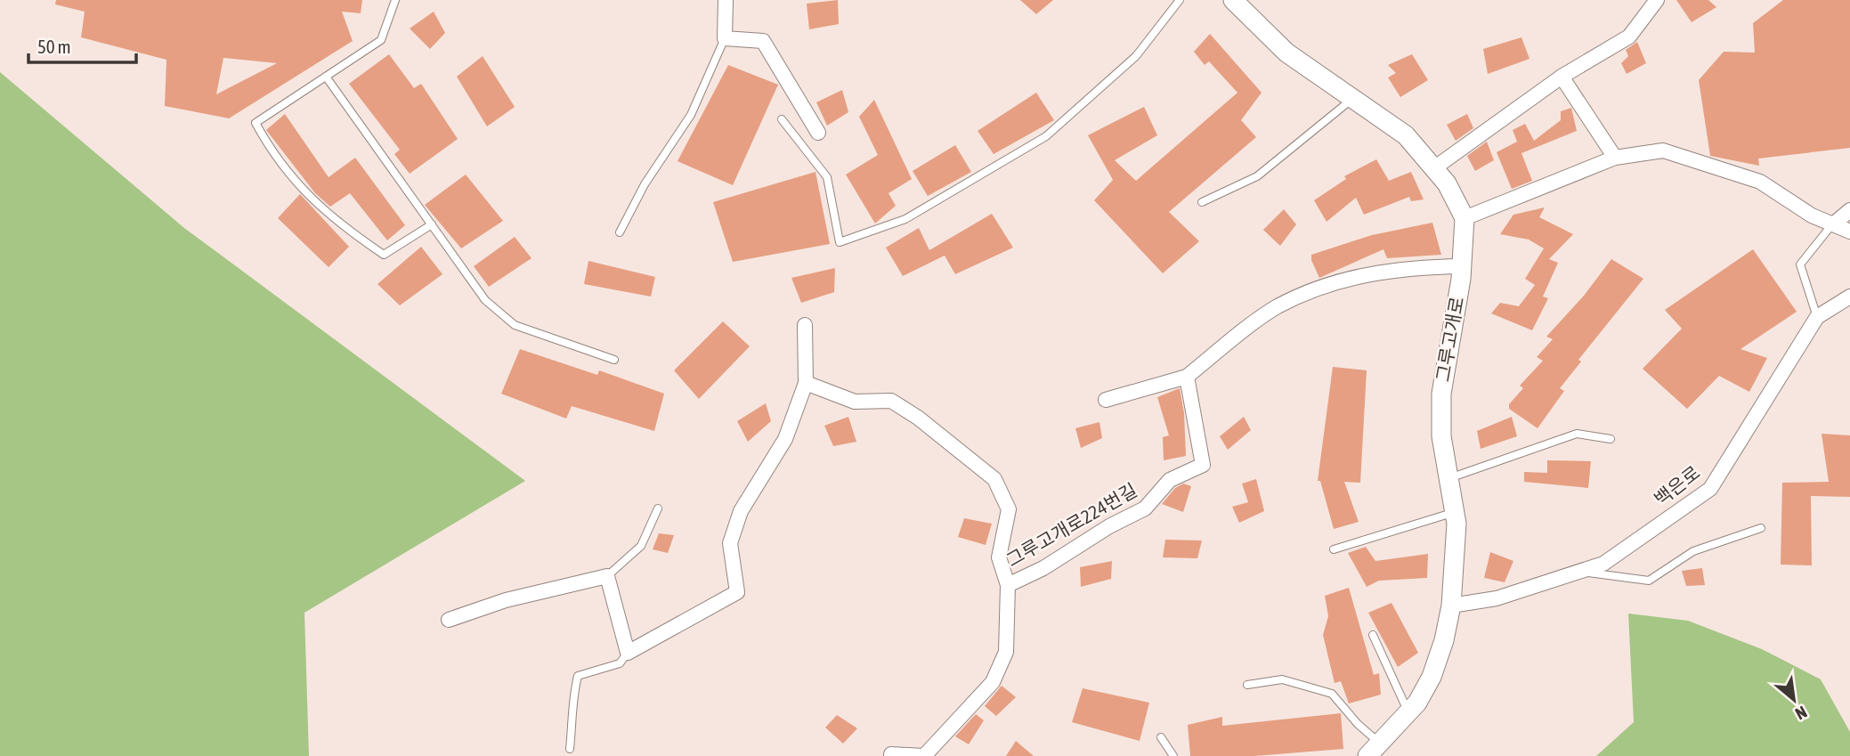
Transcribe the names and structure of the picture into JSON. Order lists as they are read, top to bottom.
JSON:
{
  "streets": {
    "street": ["그루고개로", "백은로", "그루고개로224번길"]
  },
  "crossings": [
    ["그루고개로", "백은로"]
  ],
  "scale_bar": "50 m",
  "north": "bottom right"
}
